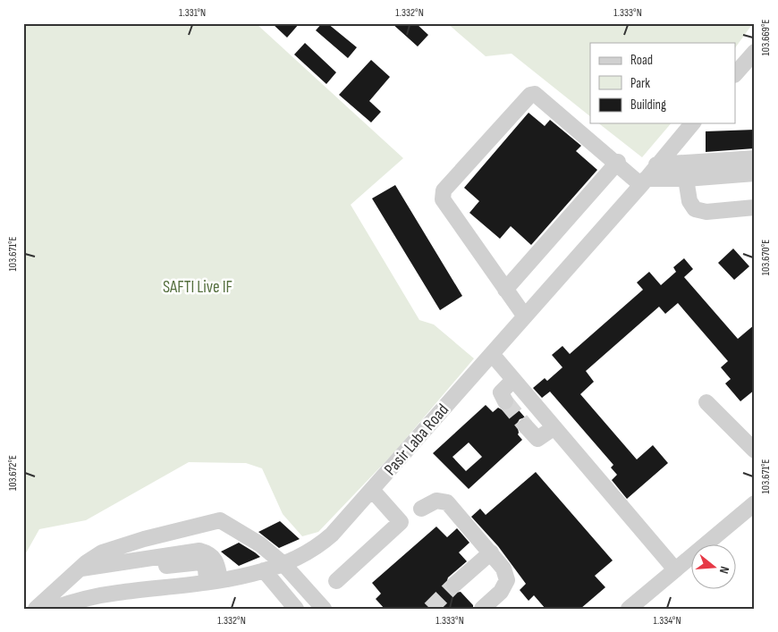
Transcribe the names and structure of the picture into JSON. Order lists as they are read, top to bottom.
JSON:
{
  "streets": {
    "street": ["Pasir Laba Road"]
  },
  "parks": ["SAFTI Live IF"],
  "legend": ["Road", "Park", "Building"],
  "north": "right",
  "coordinates": [
    "1.331°N",
    "1.332°N",
    "1.333°N",
    "103.669°E",
    "103.671°E",
    "103.670°E",
    "103.672°E",
    "1.334°N"
  ]
}
